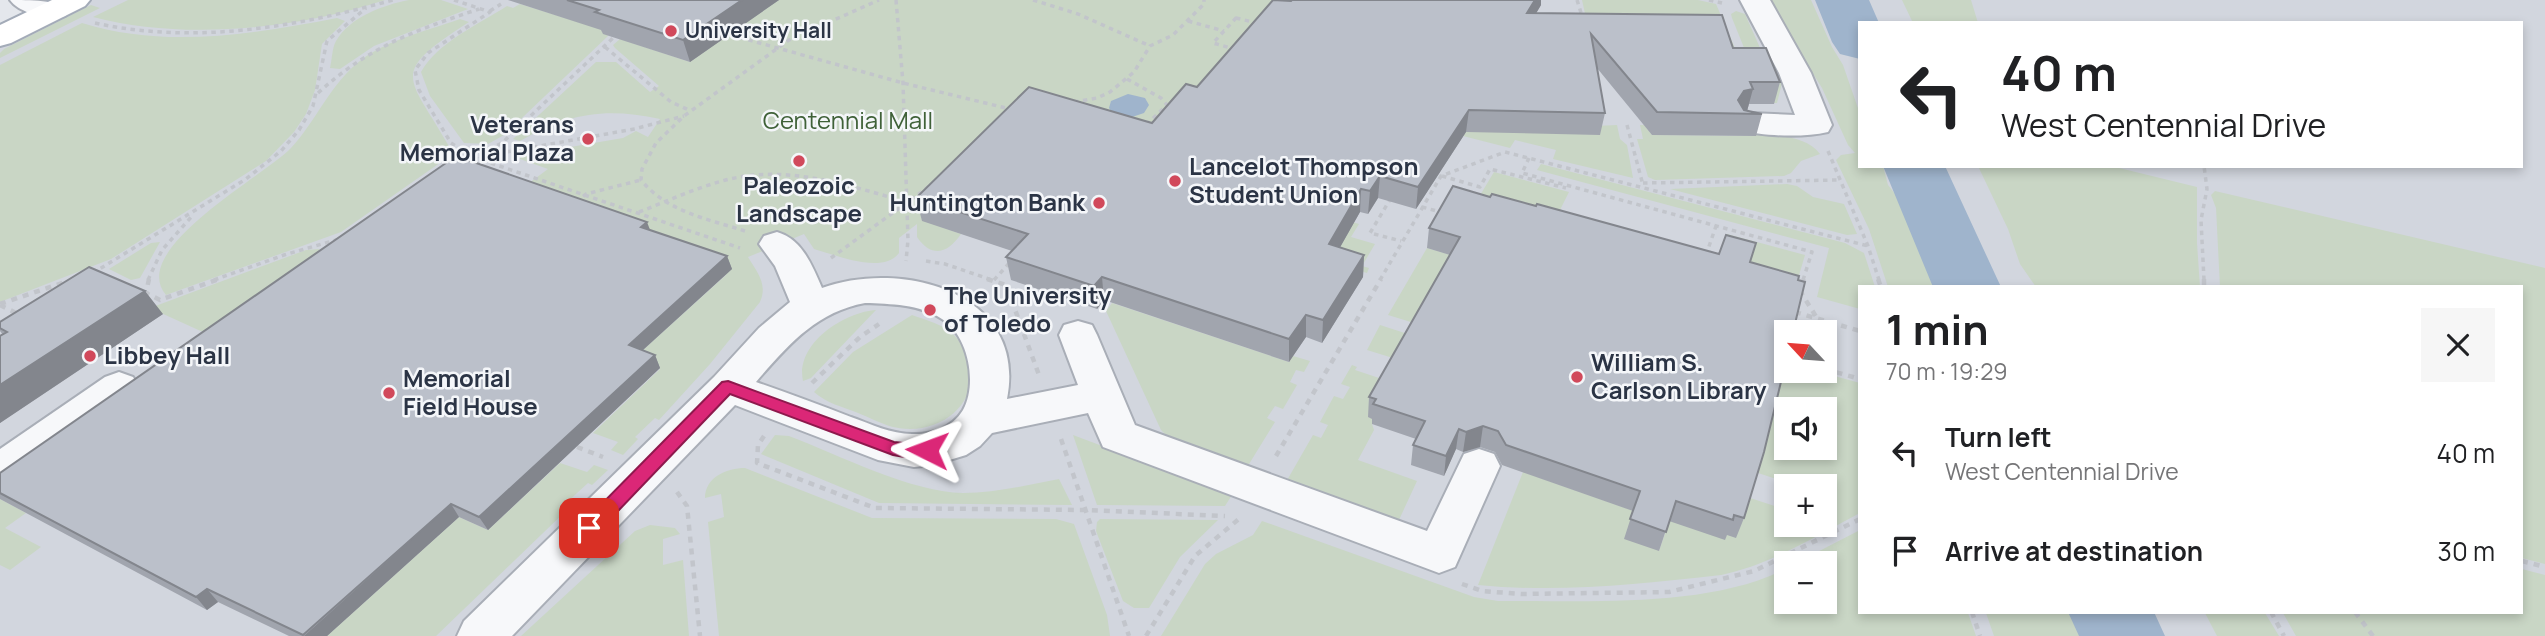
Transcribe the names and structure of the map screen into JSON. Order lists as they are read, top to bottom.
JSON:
{
  "parks": ["Centennial Mall"],
  "places": [
    "University Hall",
    "Veterans Memorial Plaza",
    "Paleozoic Landscape",
    "Lancelot Thompson Student Union",
    "Huntington Bank",
    "The University of Toledo",
    "Libbey Hall",
    "William S. Carlson Library",
    "Memorial Field House"
  ],
  "north": "top left",
  "page": {
    "turn": ["40 m", "West Centennial Drive"],
    "heading": ["1 min", "70 m · 19:29"],
    "map_buttons": ["+", "−"],
    "list": [
      {
        "name": "Turn left",
        "note": "West Centennial Drive",
        "value": "40 m"
      },
      {
        "name": "Arrive at destination",
        "value": "30 m"
      }
    ]
  }
}
